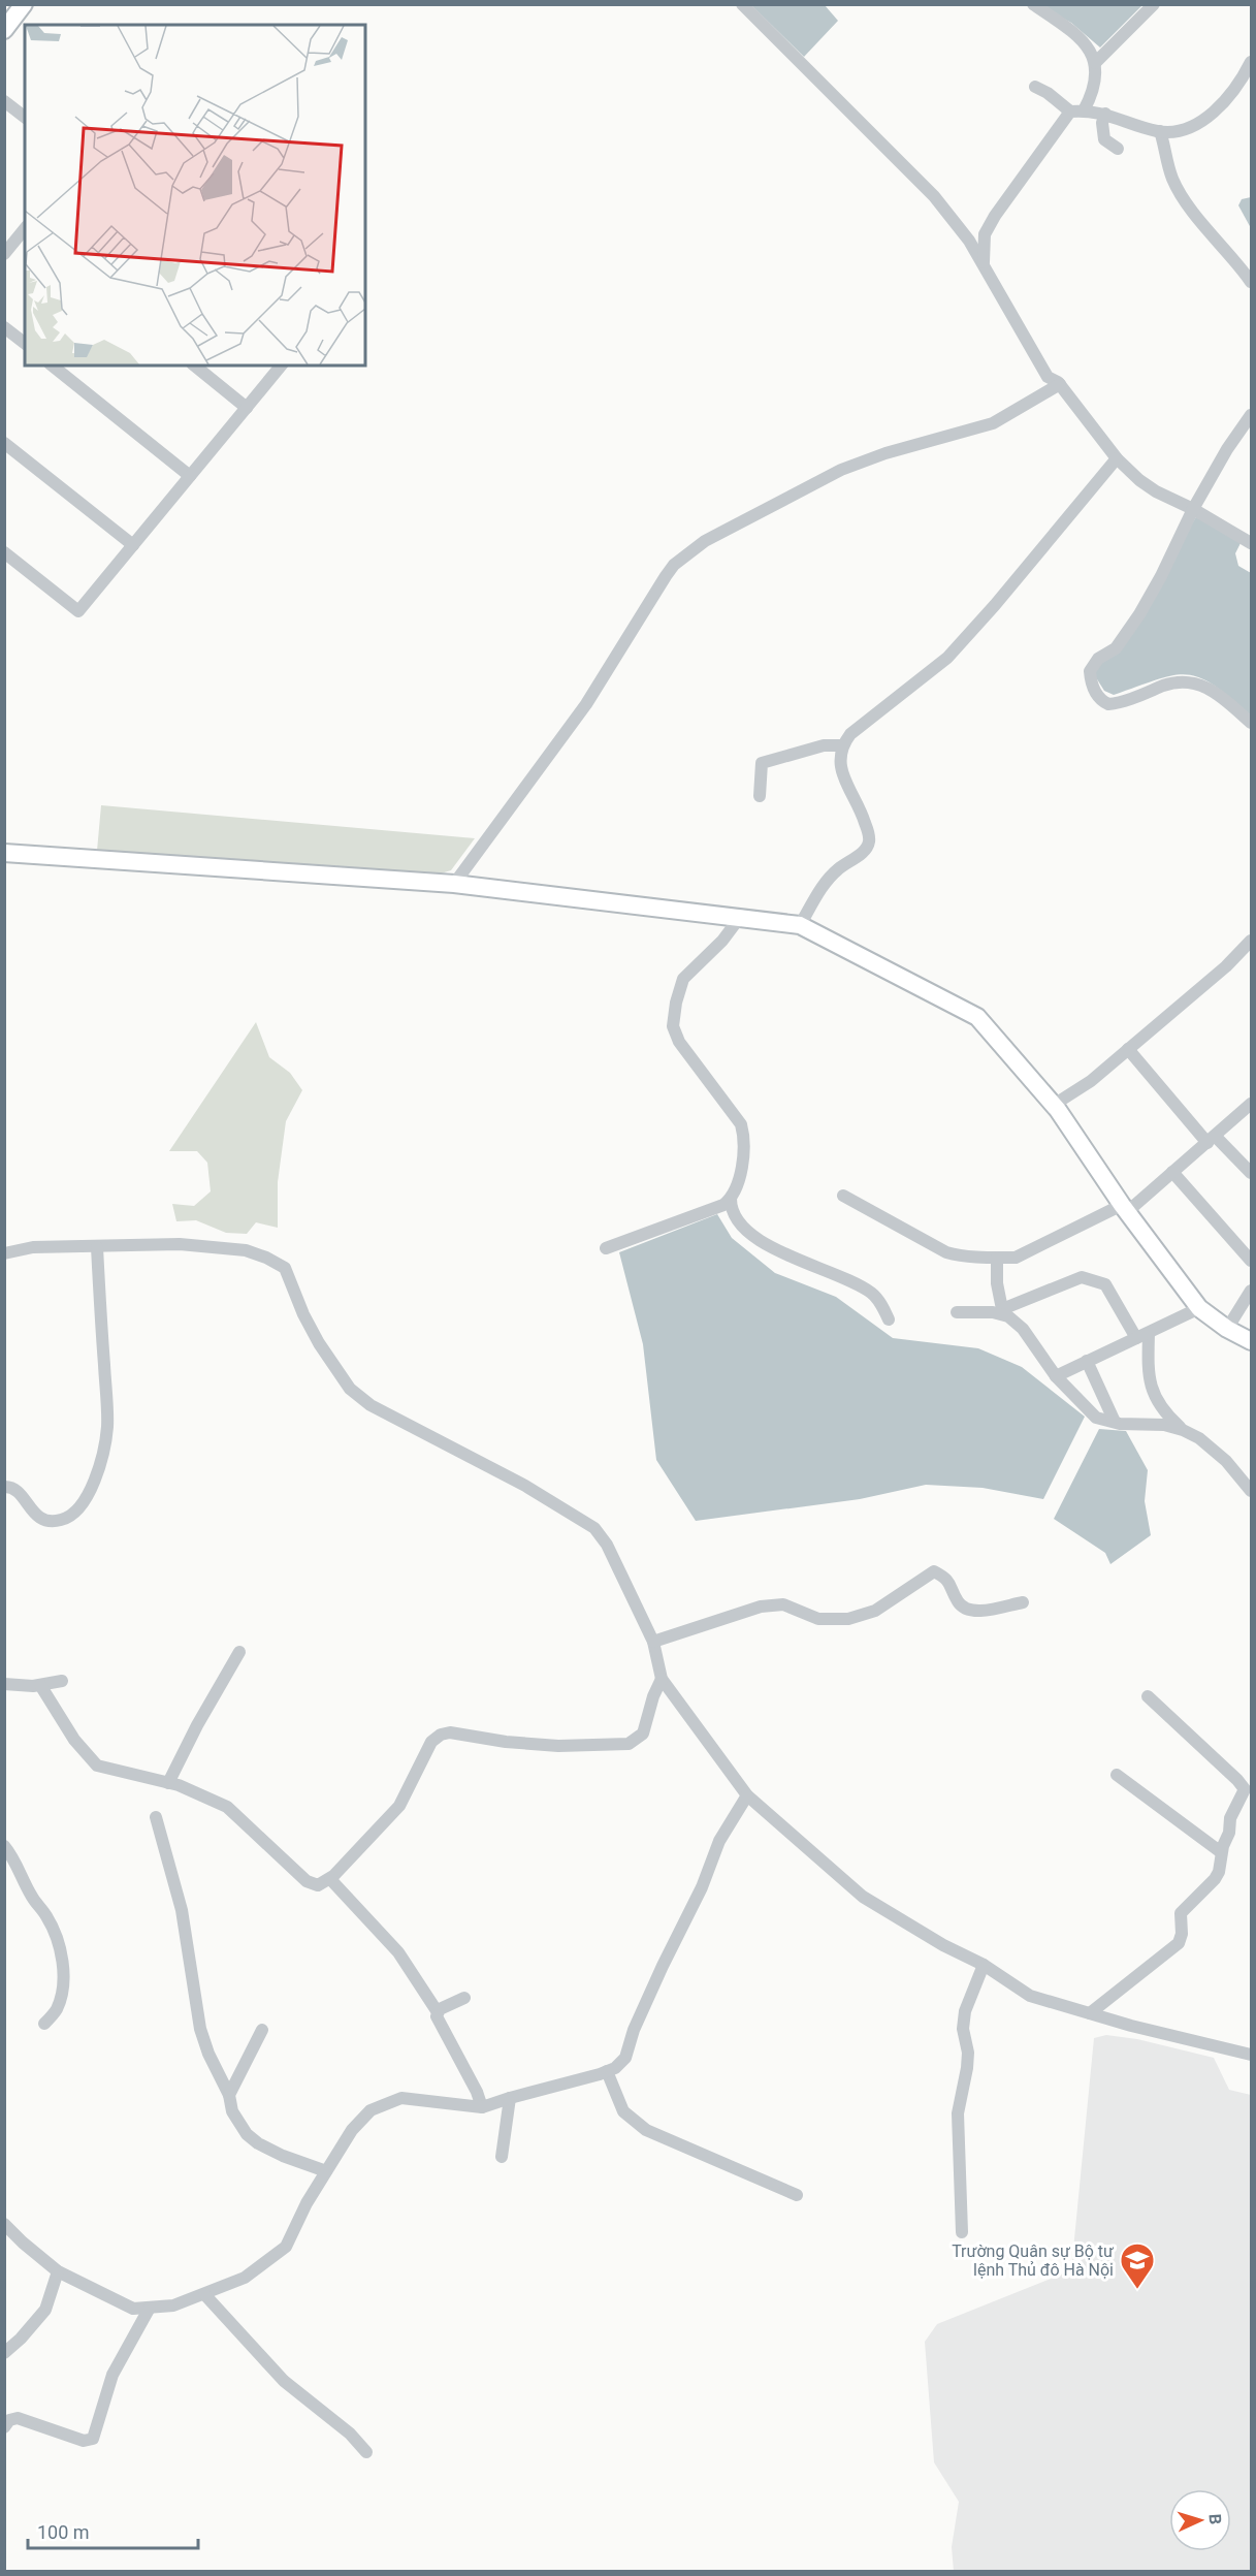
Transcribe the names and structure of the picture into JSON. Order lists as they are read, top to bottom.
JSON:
{
  "places": {
    "school or university": ["Trường Quân sự Bộ tư lệnh Thủ đô Hà Nội"]
  },
  "scale_bar": "100 m",
  "north": "right"
}
